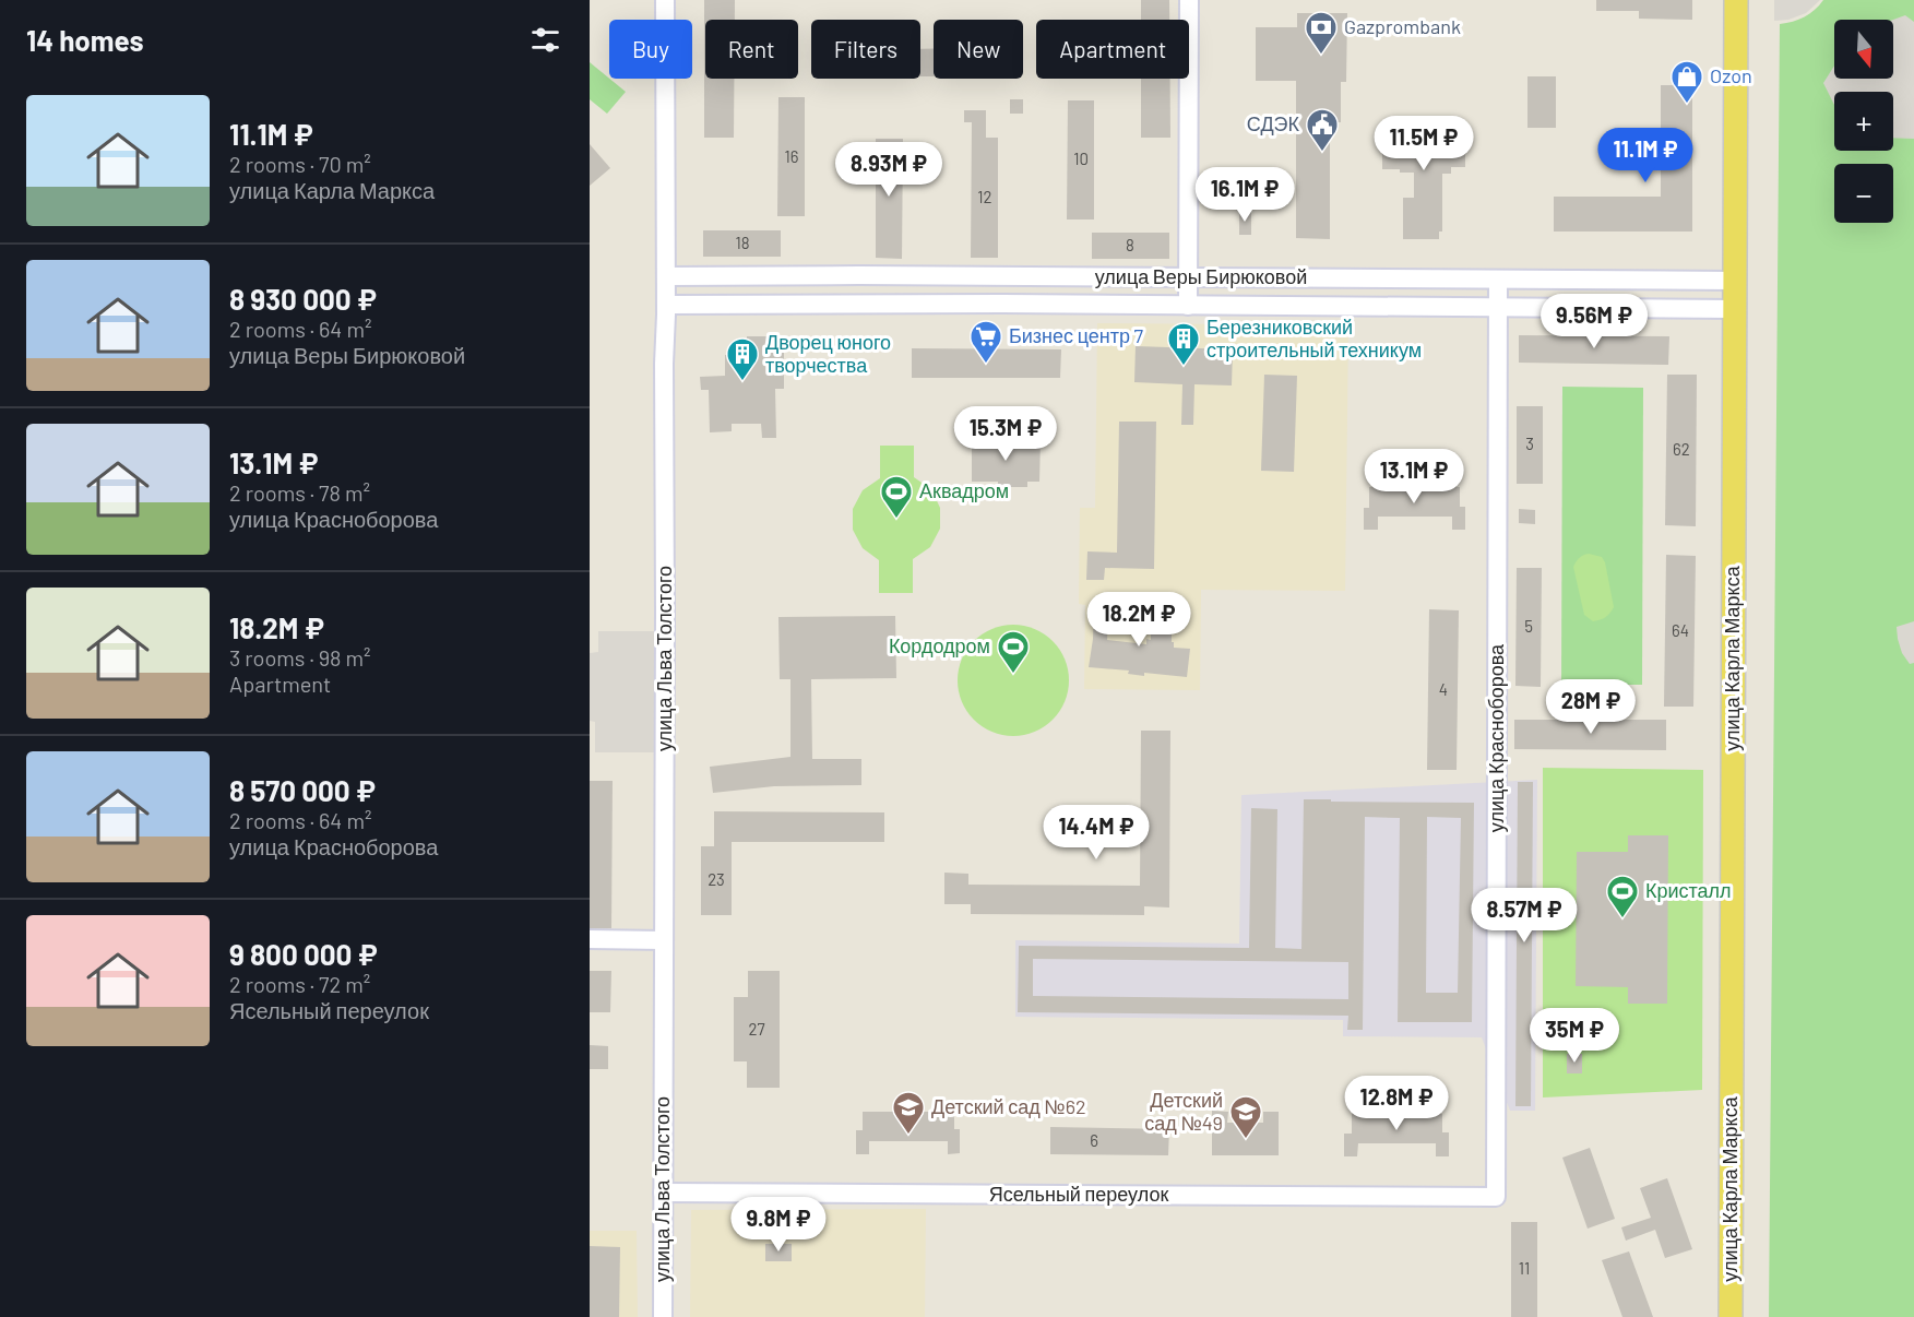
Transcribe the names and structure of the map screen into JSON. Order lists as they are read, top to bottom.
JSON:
{
  "streets": {
    "main road": ["улица Карла Маркса"],
    "street": [
      "улица Веры Бирюковой",
      "улица Льва Толстого",
      "улица Красноборова",
      "Ясельный переулок"
    ]
  },
  "crossings": [
    ["улица Веры Бирюковой", "улица Льва Толстого"],
    ["улица Веры Бирюковой", "улица Карла Маркса"],
    ["улица Веры Бирюковой", "улица Красноборова"],
    ["улица Льва Толстого", "Ясельный переулок"],
    ["улица Красноборова", "Ясельный переулок"]
  ],
  "places": {
    "bank": ["Gazprombank"],
    "shop": ["Ozon"],
    "public building": ["СДЭК"],
    "supermarket": ["Бизнес центр 7"],
    "building": ["Березниковский строительный техникум", "Дворец юного творчества"],
    "sports": ["Аквадром", "Кордодром", "Кристалл"],
    "school or university": ["Детский сад №62", "Детский сад №49"]
  },
  "house_numbers": [
    "16",
    "10",
    "12",
    "18",
    "8",
    "3",
    "62",
    "5",
    "64",
    "4",
    "23",
    "27",
    "6",
    "11"
  ],
  "north": "bottom",
  "page": {
    "heading": "14 homes",
    "map_buttons": ["+", "−"],
    "chip": [
      "Buy",
      "Rent",
      "Filters",
      "New",
      "Apartment"
    ],
    "list": [
      {
        "name": "11.1M ₽",
        "note": "2 rooms · 70 m² · улица Карла Маркса"
      },
      {
        "name": "8 930 000 ₽",
        "note": "2 rooms · 64 m² · улица Веры Бирюковой"
      },
      {
        "name": "13.1M ₽",
        "note": "2 rooms · 78 m² · улица Красноборова"
      },
      {
        "name": "18.2M ₽",
        "note": "3 rooms · 98 m² · Apartment"
      },
      {
        "name": "8 570 000 ₽",
        "note": "2 rooms · 64 m² · улица Красноборова"
      },
      {
        "name": "9 800 000 ₽",
        "note": "2 rooms · 72 m² · Ясельный переулок"
      }
    ],
    "price": [
      "11.5M ₽",
      "11.1M ₽",
      "8.93M ₽",
      "16.1M ₽",
      "9.56M ₽",
      "15.3M ₽",
      "13.1M ₽",
      "18.2M ₽",
      "28M ₽",
      "14.4M ₽",
      "8.57M ₽",
      "35M ₽",
      "12.8M ₽",
      "9.8M ₽"
    ]
  }
}
